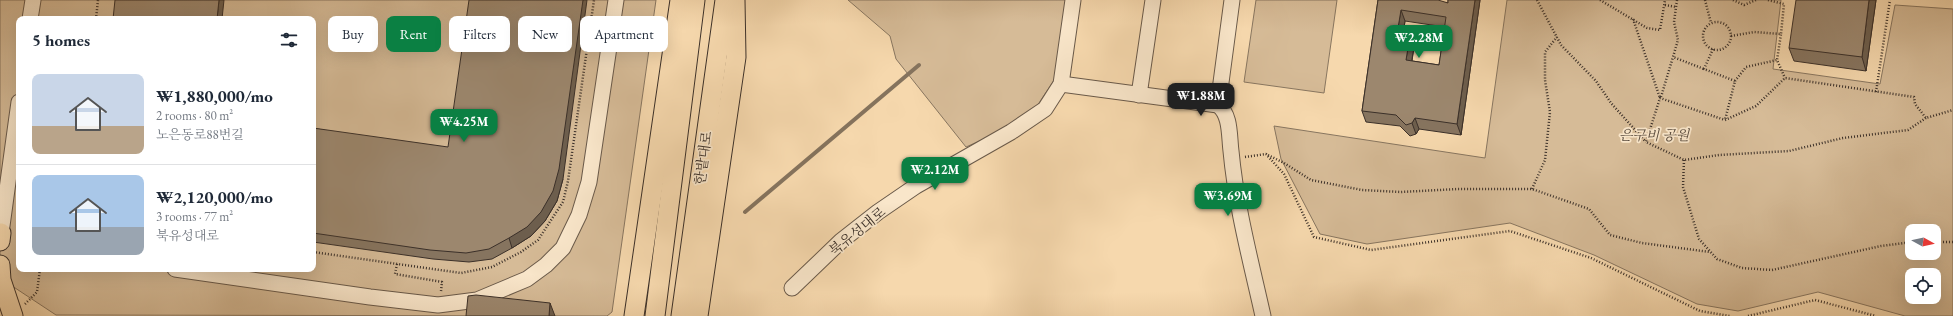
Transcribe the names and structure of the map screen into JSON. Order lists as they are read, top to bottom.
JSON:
{
  "streets": {
    "main road": ["한밭대로"],
    "street": ["북유성대로"]
  },
  "parks": ["은구비 공원"],
  "north": "right",
  "page": {
    "chip": [
      "Buy",
      "Rent",
      "Filters",
      "New",
      "Apartment"
    ],
    "heading": "5 homes",
    "price": [
      "₩2.28M",
      "₩1.88M",
      "₩4.25M",
      "₩2.12M",
      "₩3.69M"
    ],
    "list": [
      {
        "name": "₩1,880,000/mo",
        "note": "2 rooms · 80 m² · 노은동로88번길"
      },
      {
        "name": "₩2,120,000/mo",
        "note": "3 rooms · 77 m² · 북유성대로"
      }
    ]
  }
}
